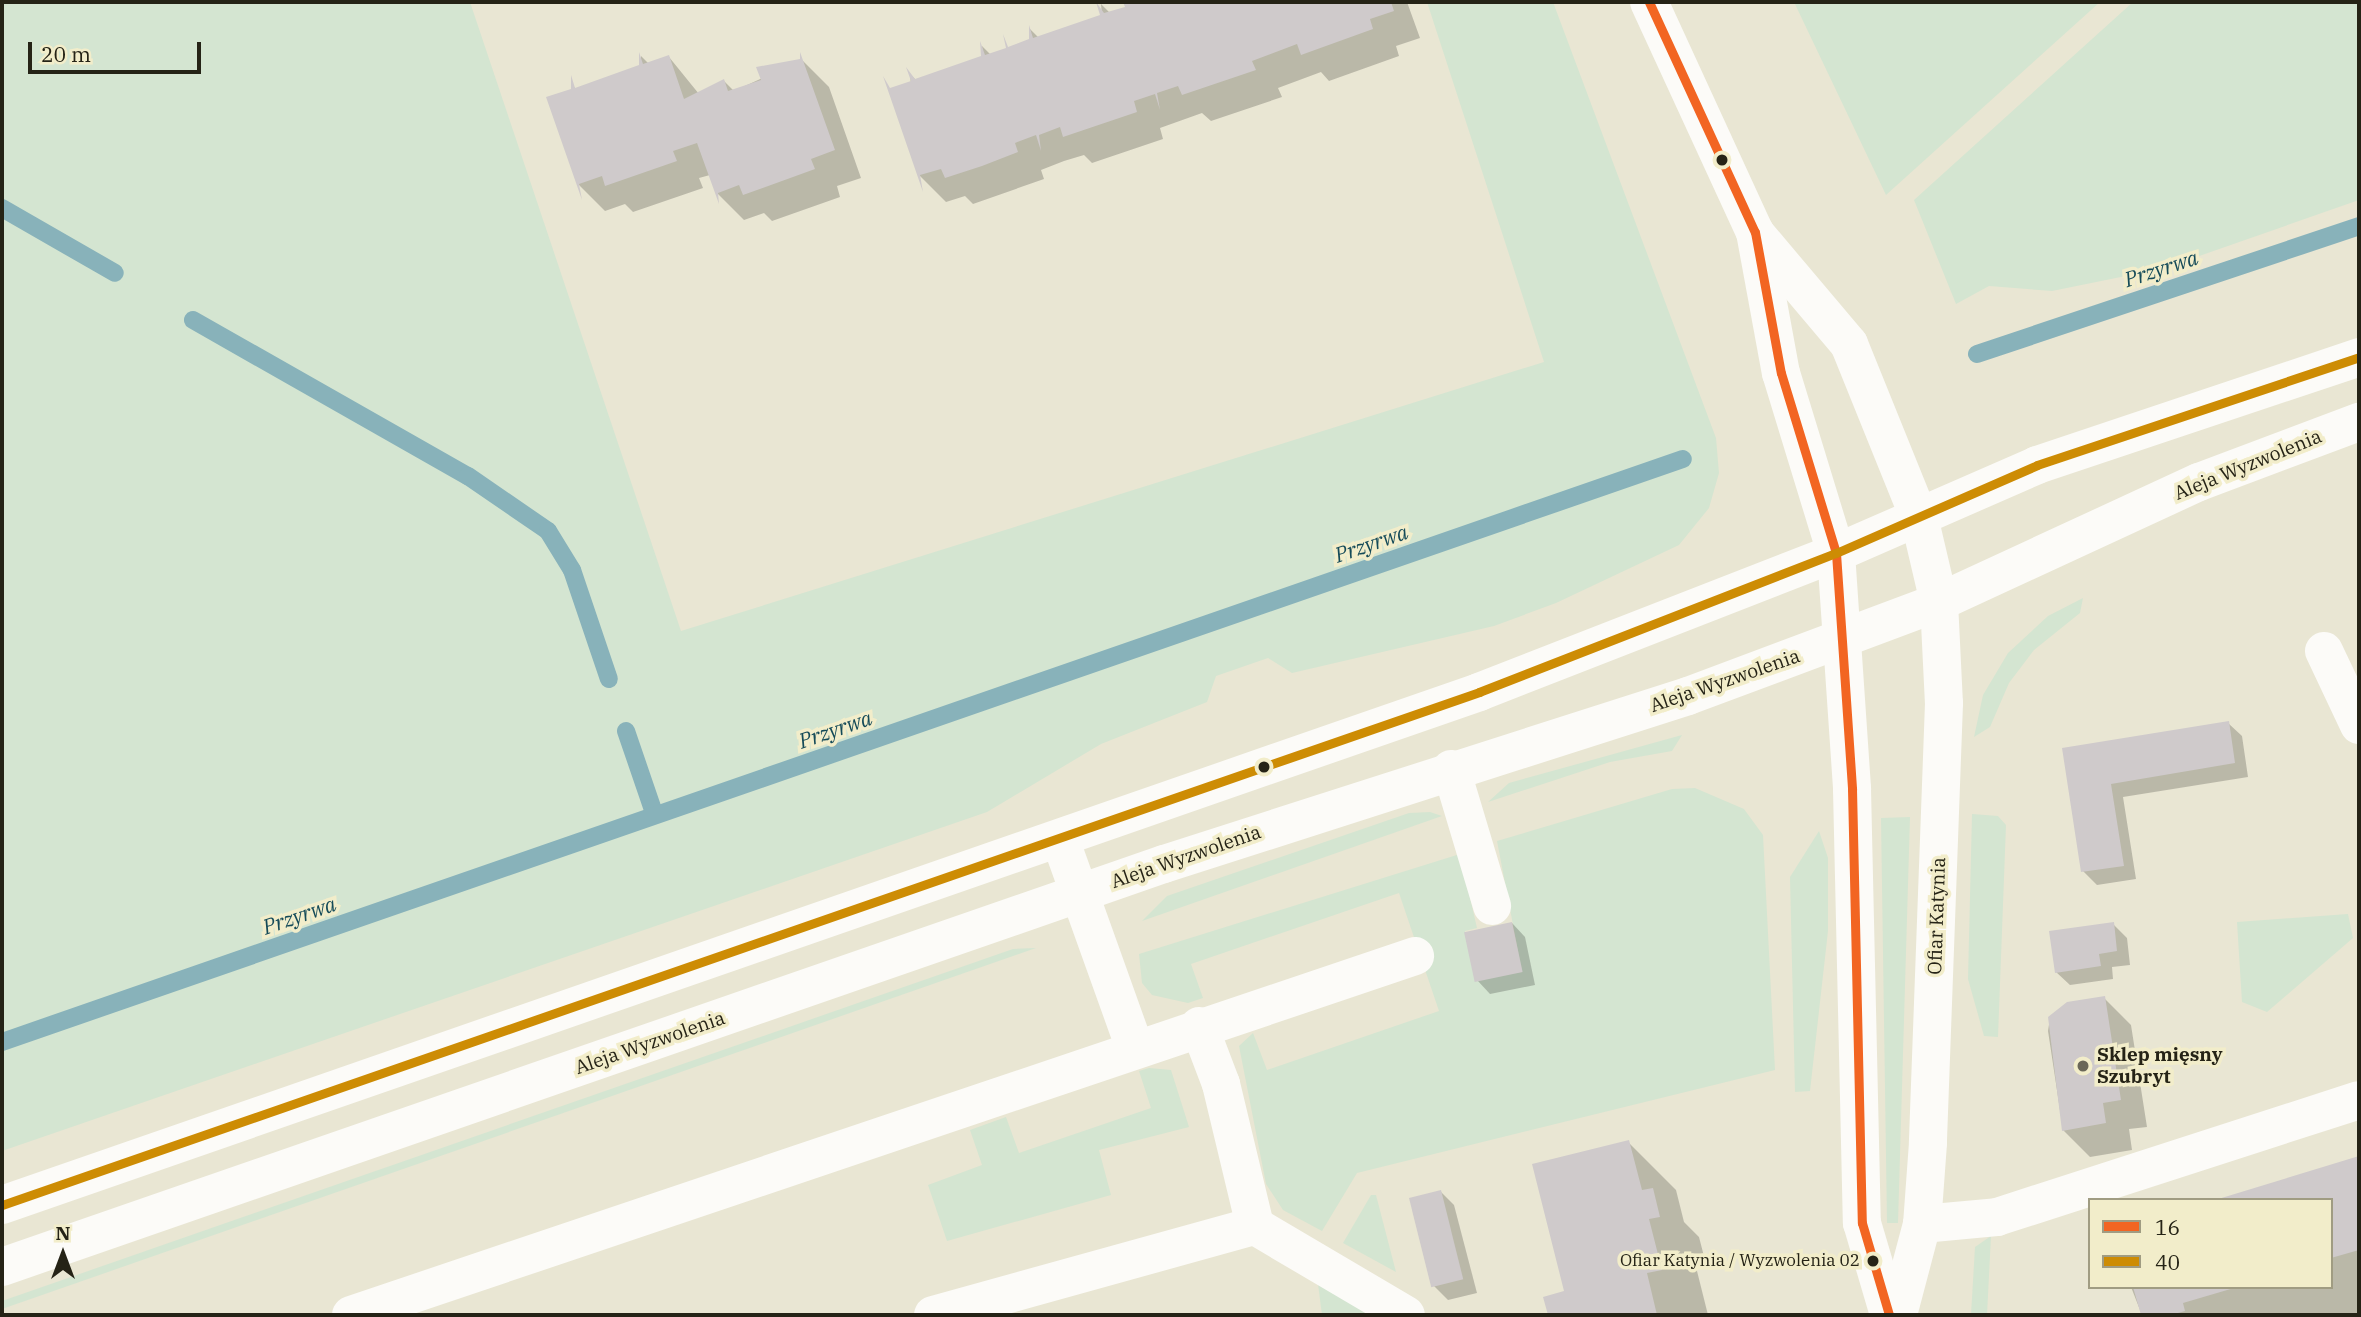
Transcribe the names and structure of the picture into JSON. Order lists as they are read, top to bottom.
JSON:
{
  "streets": {
    "main road": ["Aleja Wyzwolenia", "Ofiar Katynia"]
  },
  "crossings": [
    ["Aleja Wyzwolenia", "Ofiar Katynia"]
  ],
  "water": ["Przyrwa"],
  "places": ["Sklep mięsny Szubryt", "Ofiar Katynia / Wyzwolenia 02"],
  "lines": ["transit line 16", "transit line 40"],
  "legend": ["16", "40"],
  "scale_bar": "20 m",
  "north": "top"
}
